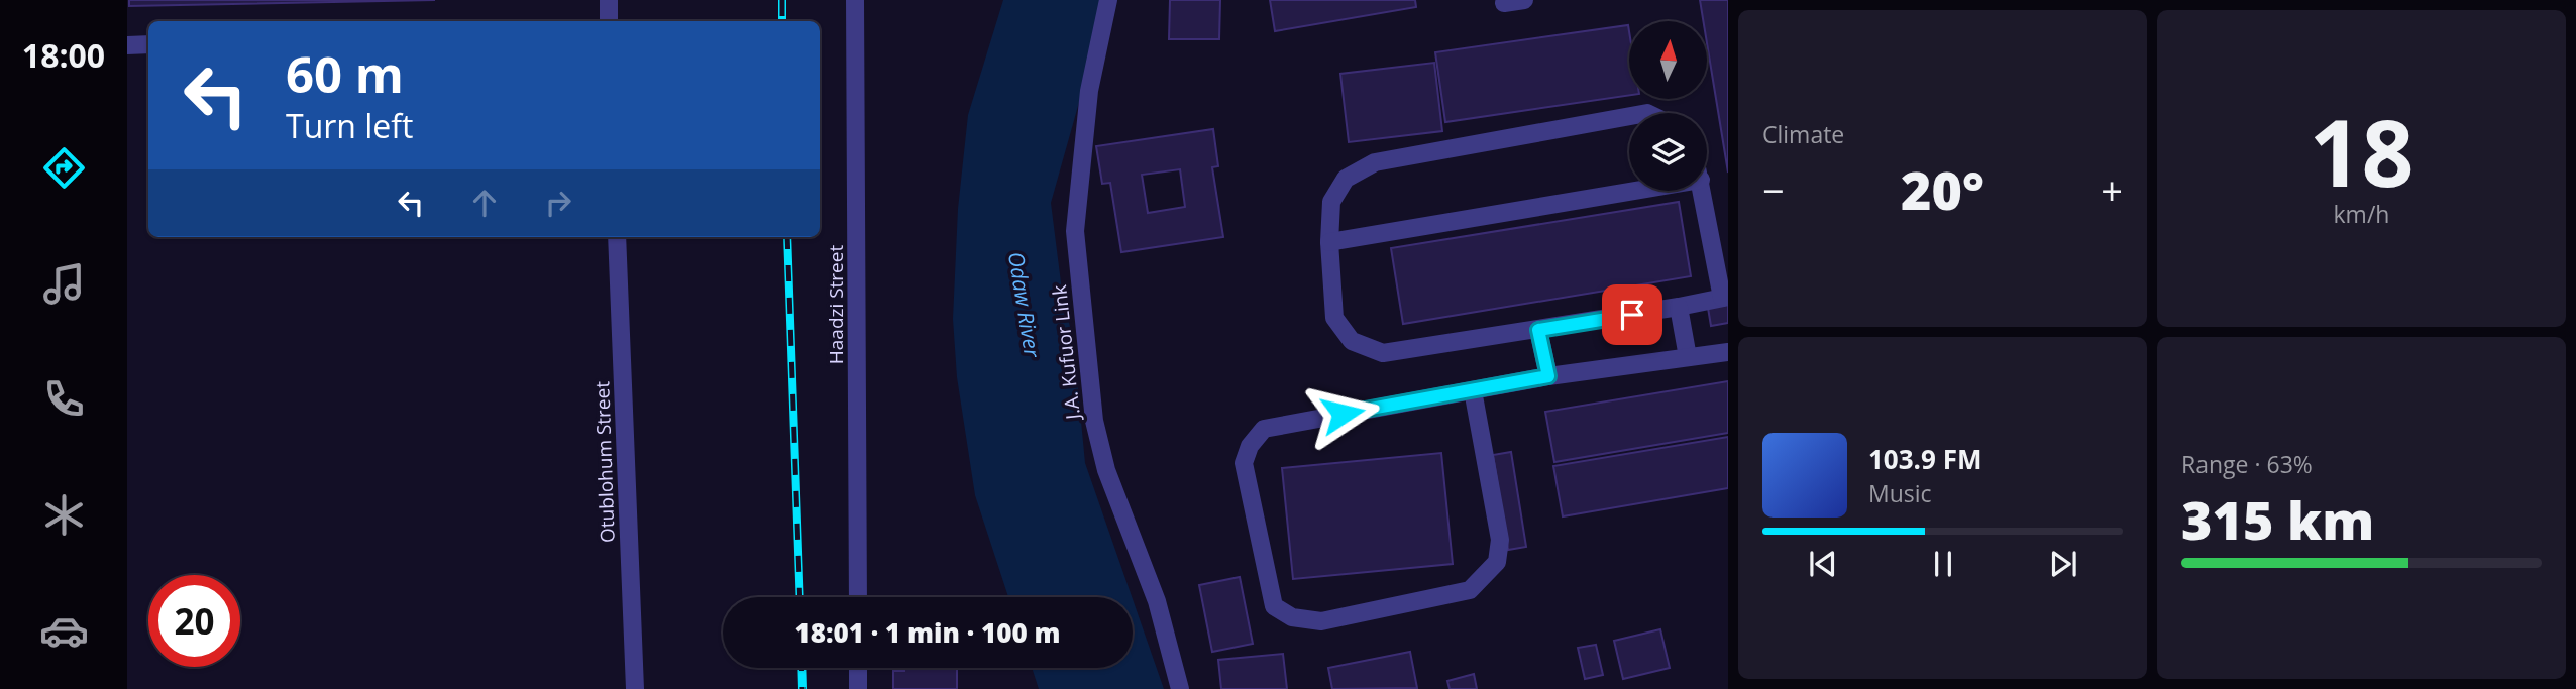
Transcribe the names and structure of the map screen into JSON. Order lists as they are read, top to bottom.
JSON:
{
  "streets": {
    "street": ["Haadzi Street", "J.A. Kufuor Link", "Otublohum Street"]
  },
  "water": ["Odaw River"],
  "north": "top",
  "page": {
    "tabs": "18:00",
    "tile": [
      "Climate",
      ["18", "km/h"],
      ["Range · 63%", "315 km"]
    ],
    "turn": ["60 m", "Turn left"],
    "heat": ["−", "20°", "+"],
    "song": ["103.9 FM", "Music"],
    "limit": "20",
    "trip": "18:01 · 1 min · 100 m"
  }
}
